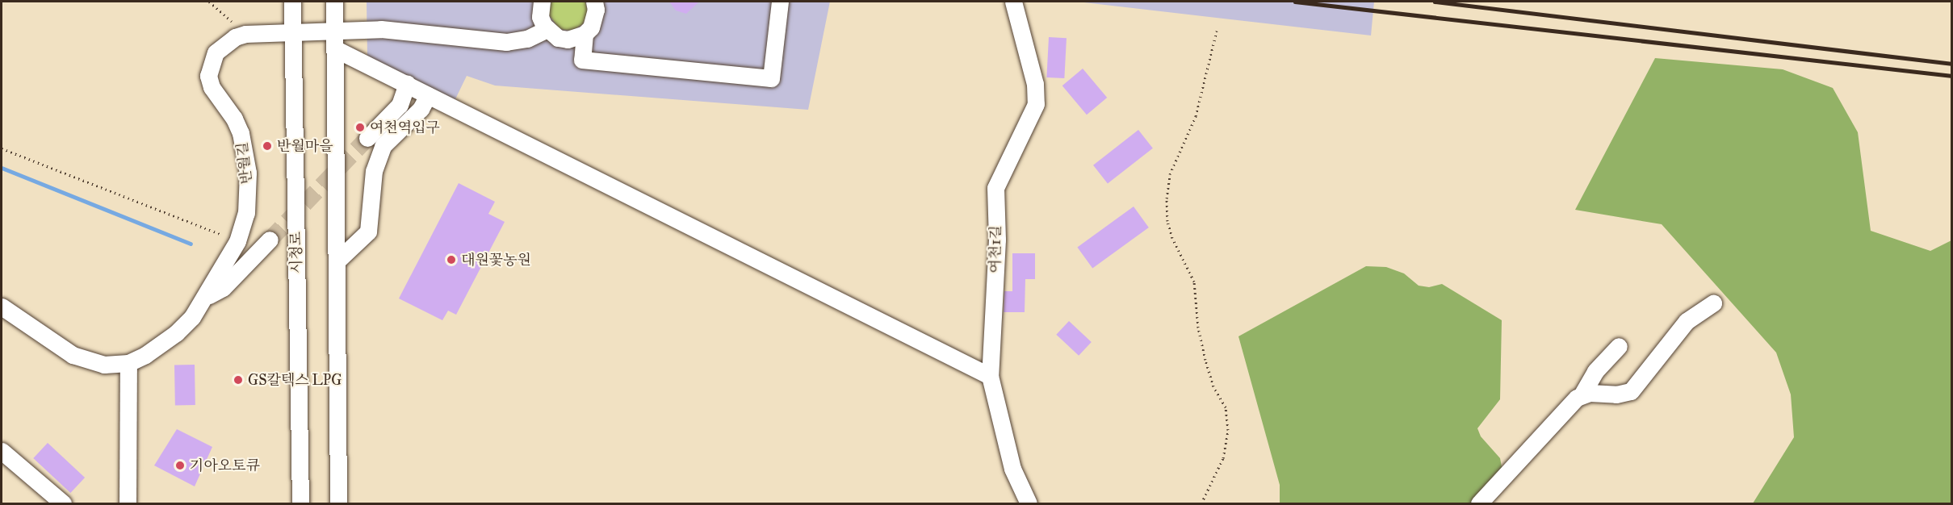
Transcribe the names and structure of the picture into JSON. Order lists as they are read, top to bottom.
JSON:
{
  "streets": {
    "street": ["반월길", "여천1길", "시청로"]
  },
  "crossings": [
    ["반월길", "시청로"]
  ],
  "places": [
    "여천역입구",
    "반월마을",
    "대원꽃농원",
    "GS칼텍스 LPG",
    "기아오토큐"
  ]
}
